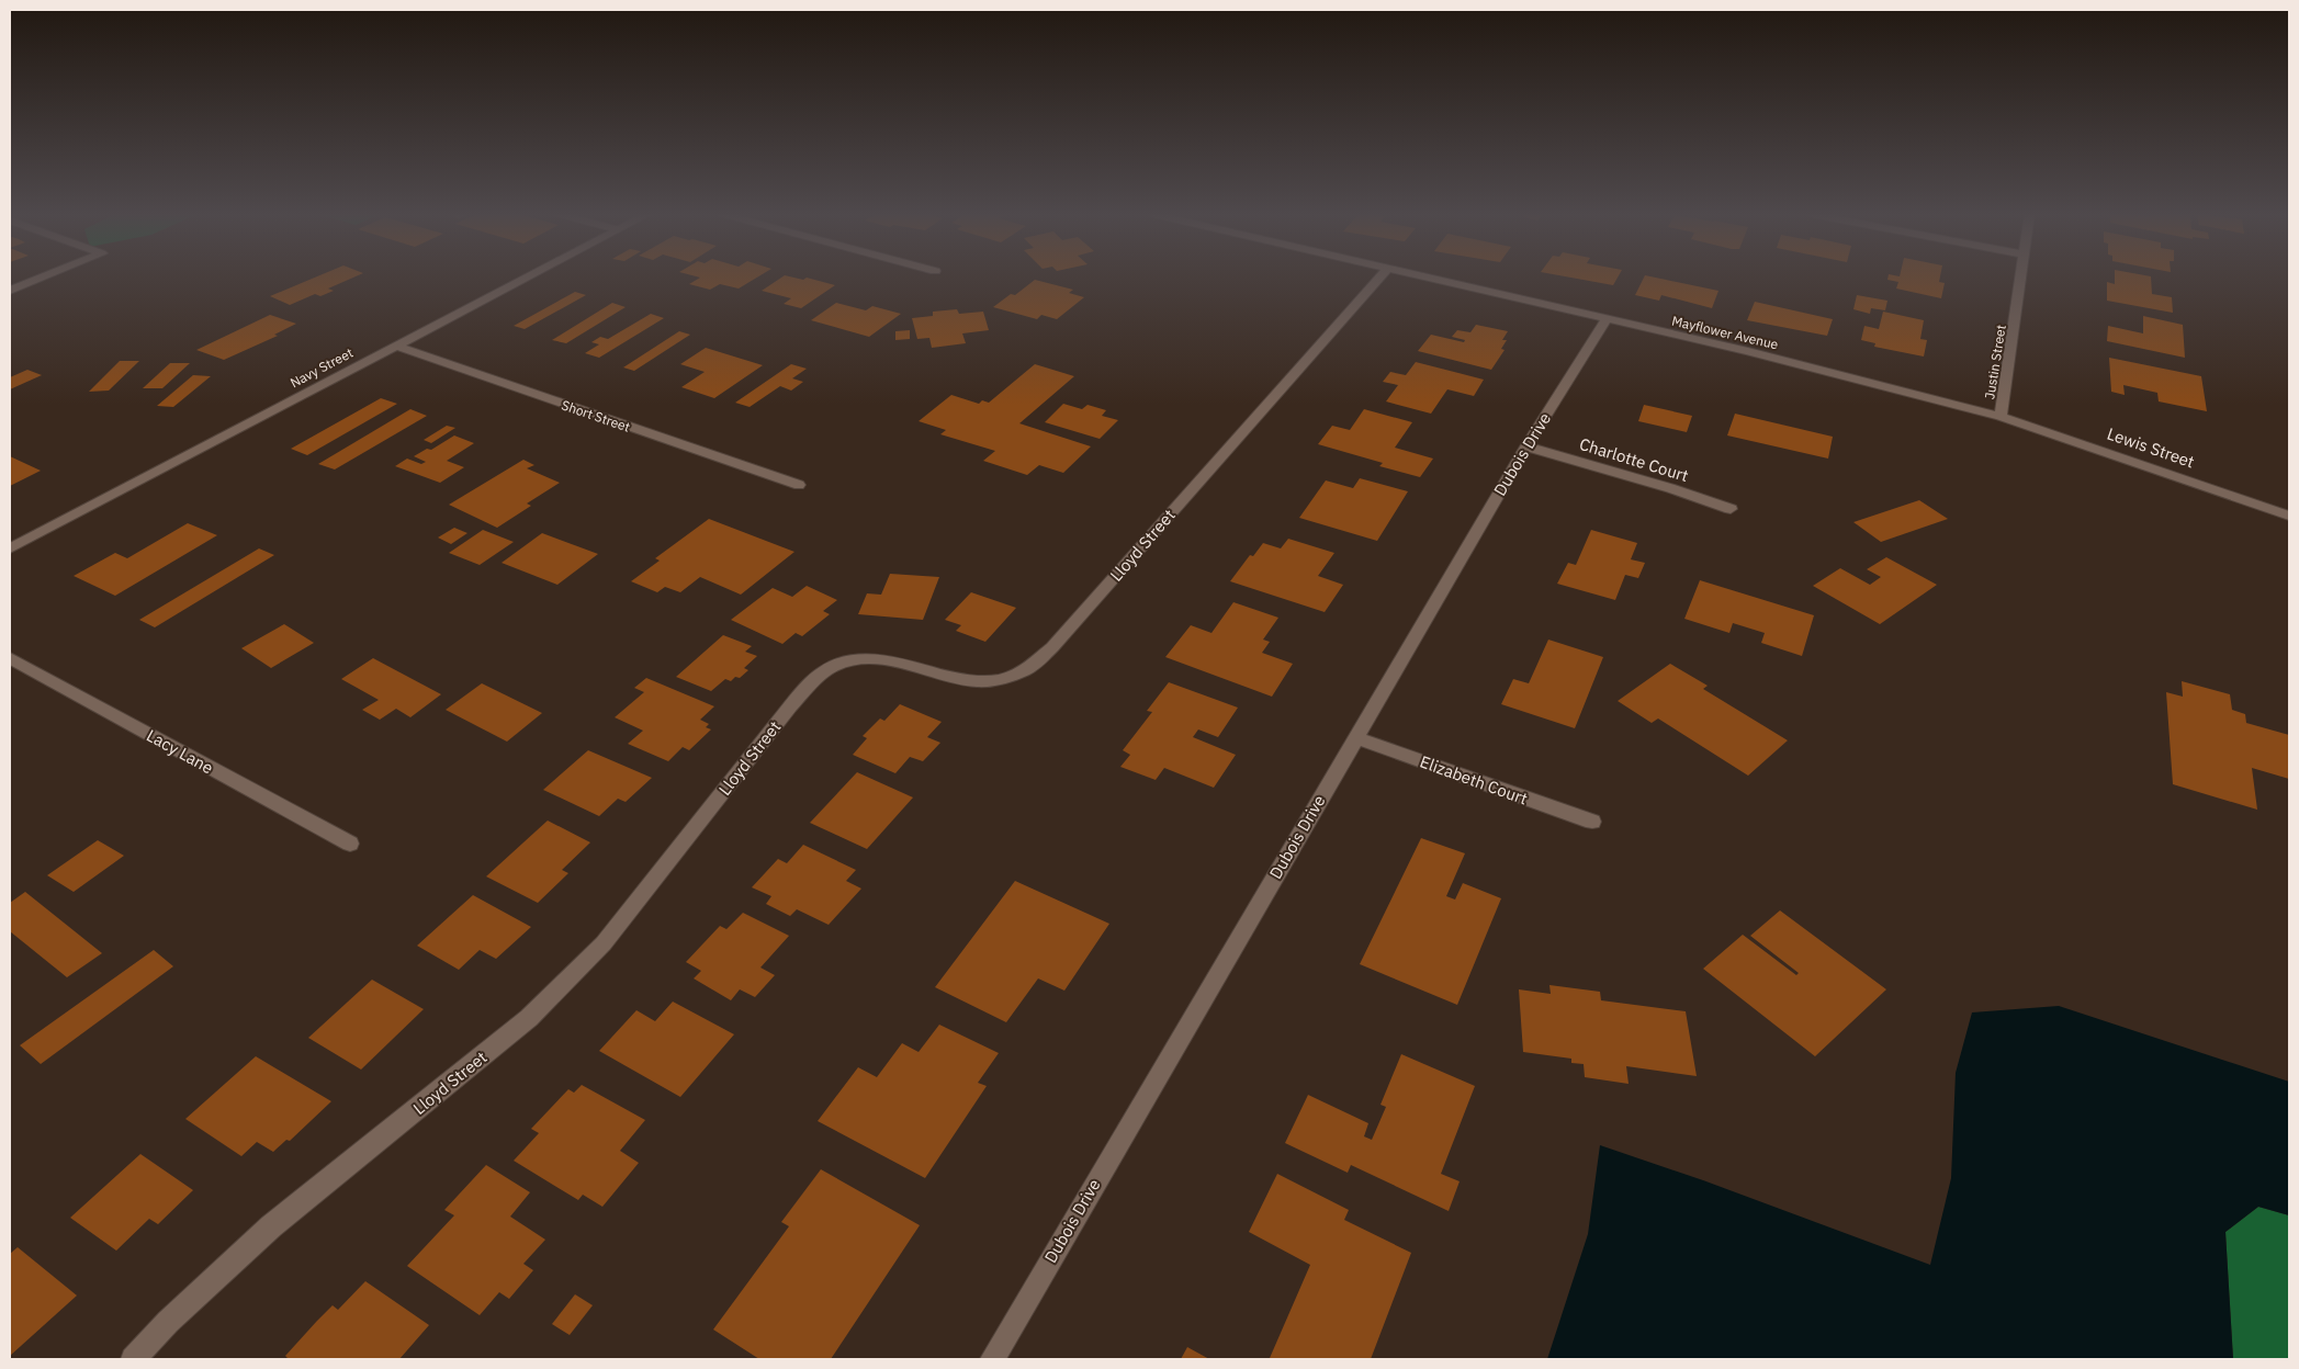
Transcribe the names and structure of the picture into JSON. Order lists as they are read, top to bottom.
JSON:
{
  "streets": {
    "street": [
      "Mayflower Avenue",
      "Justin Street",
      "Navy Street",
      "Short Street",
      "Lewis Street",
      "Dubois Drive",
      "Charlotte Court",
      "Lloyd Street",
      "Lacy Lane",
      "Elizabeth Court"
    ]
  },
  "crossings": [
    ["Mayflower Avenue", "Justin Street"],
    ["Mayflower Avenue", "Lewis Street"],
    ["Mayflower Avenue", "Dubois Drive"],
    ["Justin Street", "Lewis Street"],
    ["Navy Street", "Short Street"],
    ["Dubois Drive", "Charlotte Court"],
    ["Dubois Drive", "Elizabeth Court"]
  ]
}
